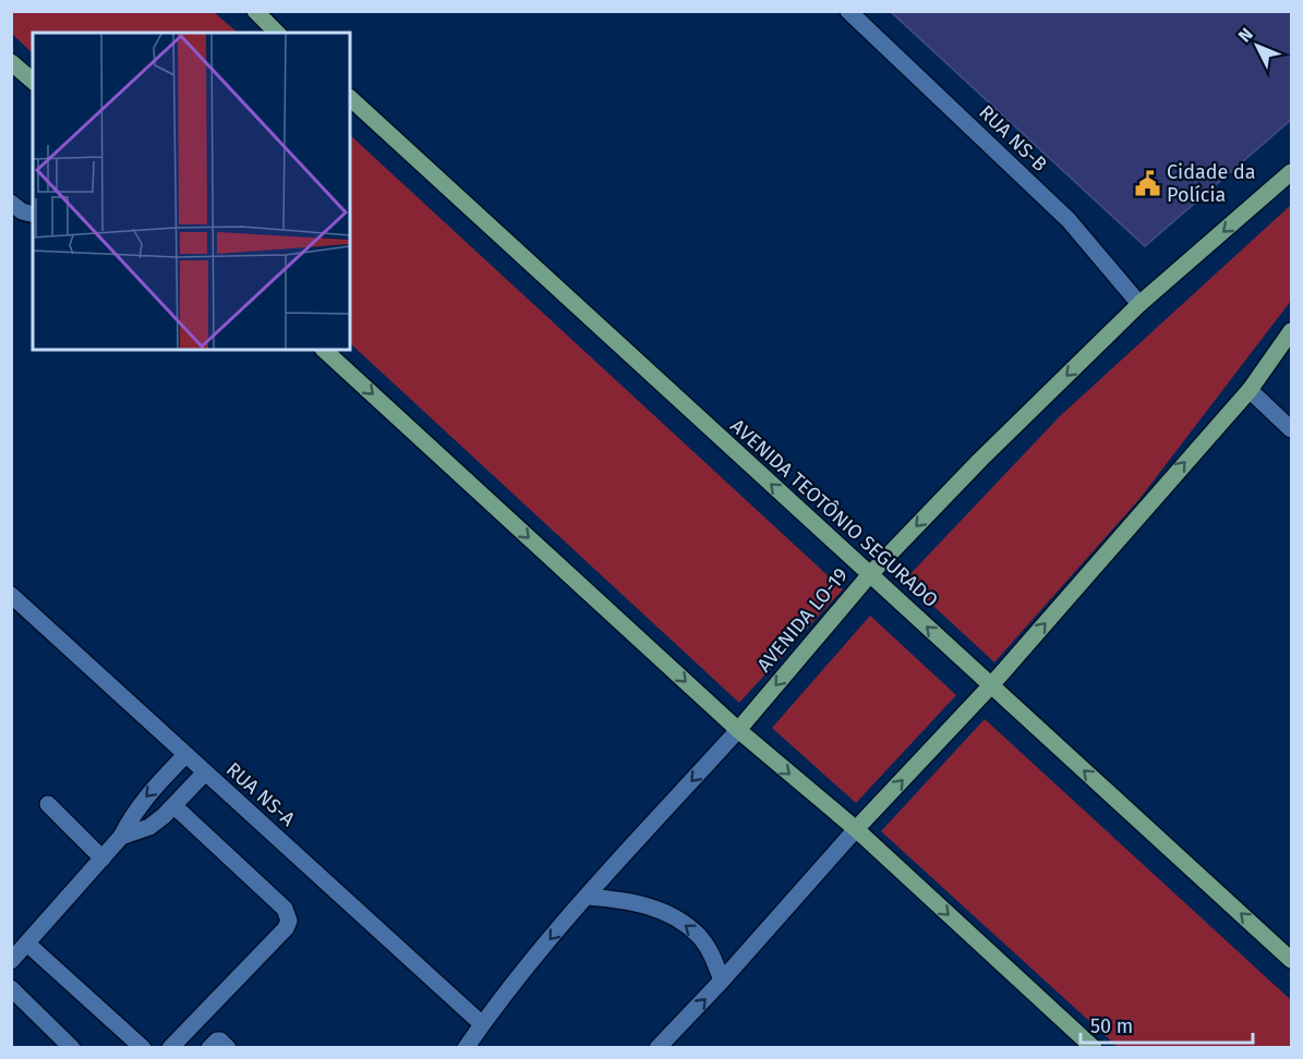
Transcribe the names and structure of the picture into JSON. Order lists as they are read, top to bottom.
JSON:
{
  "streets": {
    "main road": ["AVENIDA TEOTÔNIO SEGURADO", "AVENIDA LO-19"],
    "street": ["RUA NS-B", "RUA NS-A"]
  },
  "crossings": [
    ["RUA NS-B", "AVENIDA LO-19"],
    ["AVENIDA TEOTÔNIO SEGURADO", "AVENIDA LO-19"],
    ["AVENIDA LO-19", "RUA NS-A"]
  ],
  "one_way": ["AVENIDA TEOTÔNIO SEGURADO", "AVENIDA LO-19"],
  "places": {
    "public building": ["Cidade da Polícia"]
  },
  "scale_bar": "50 m",
  "north": "top left"
}
